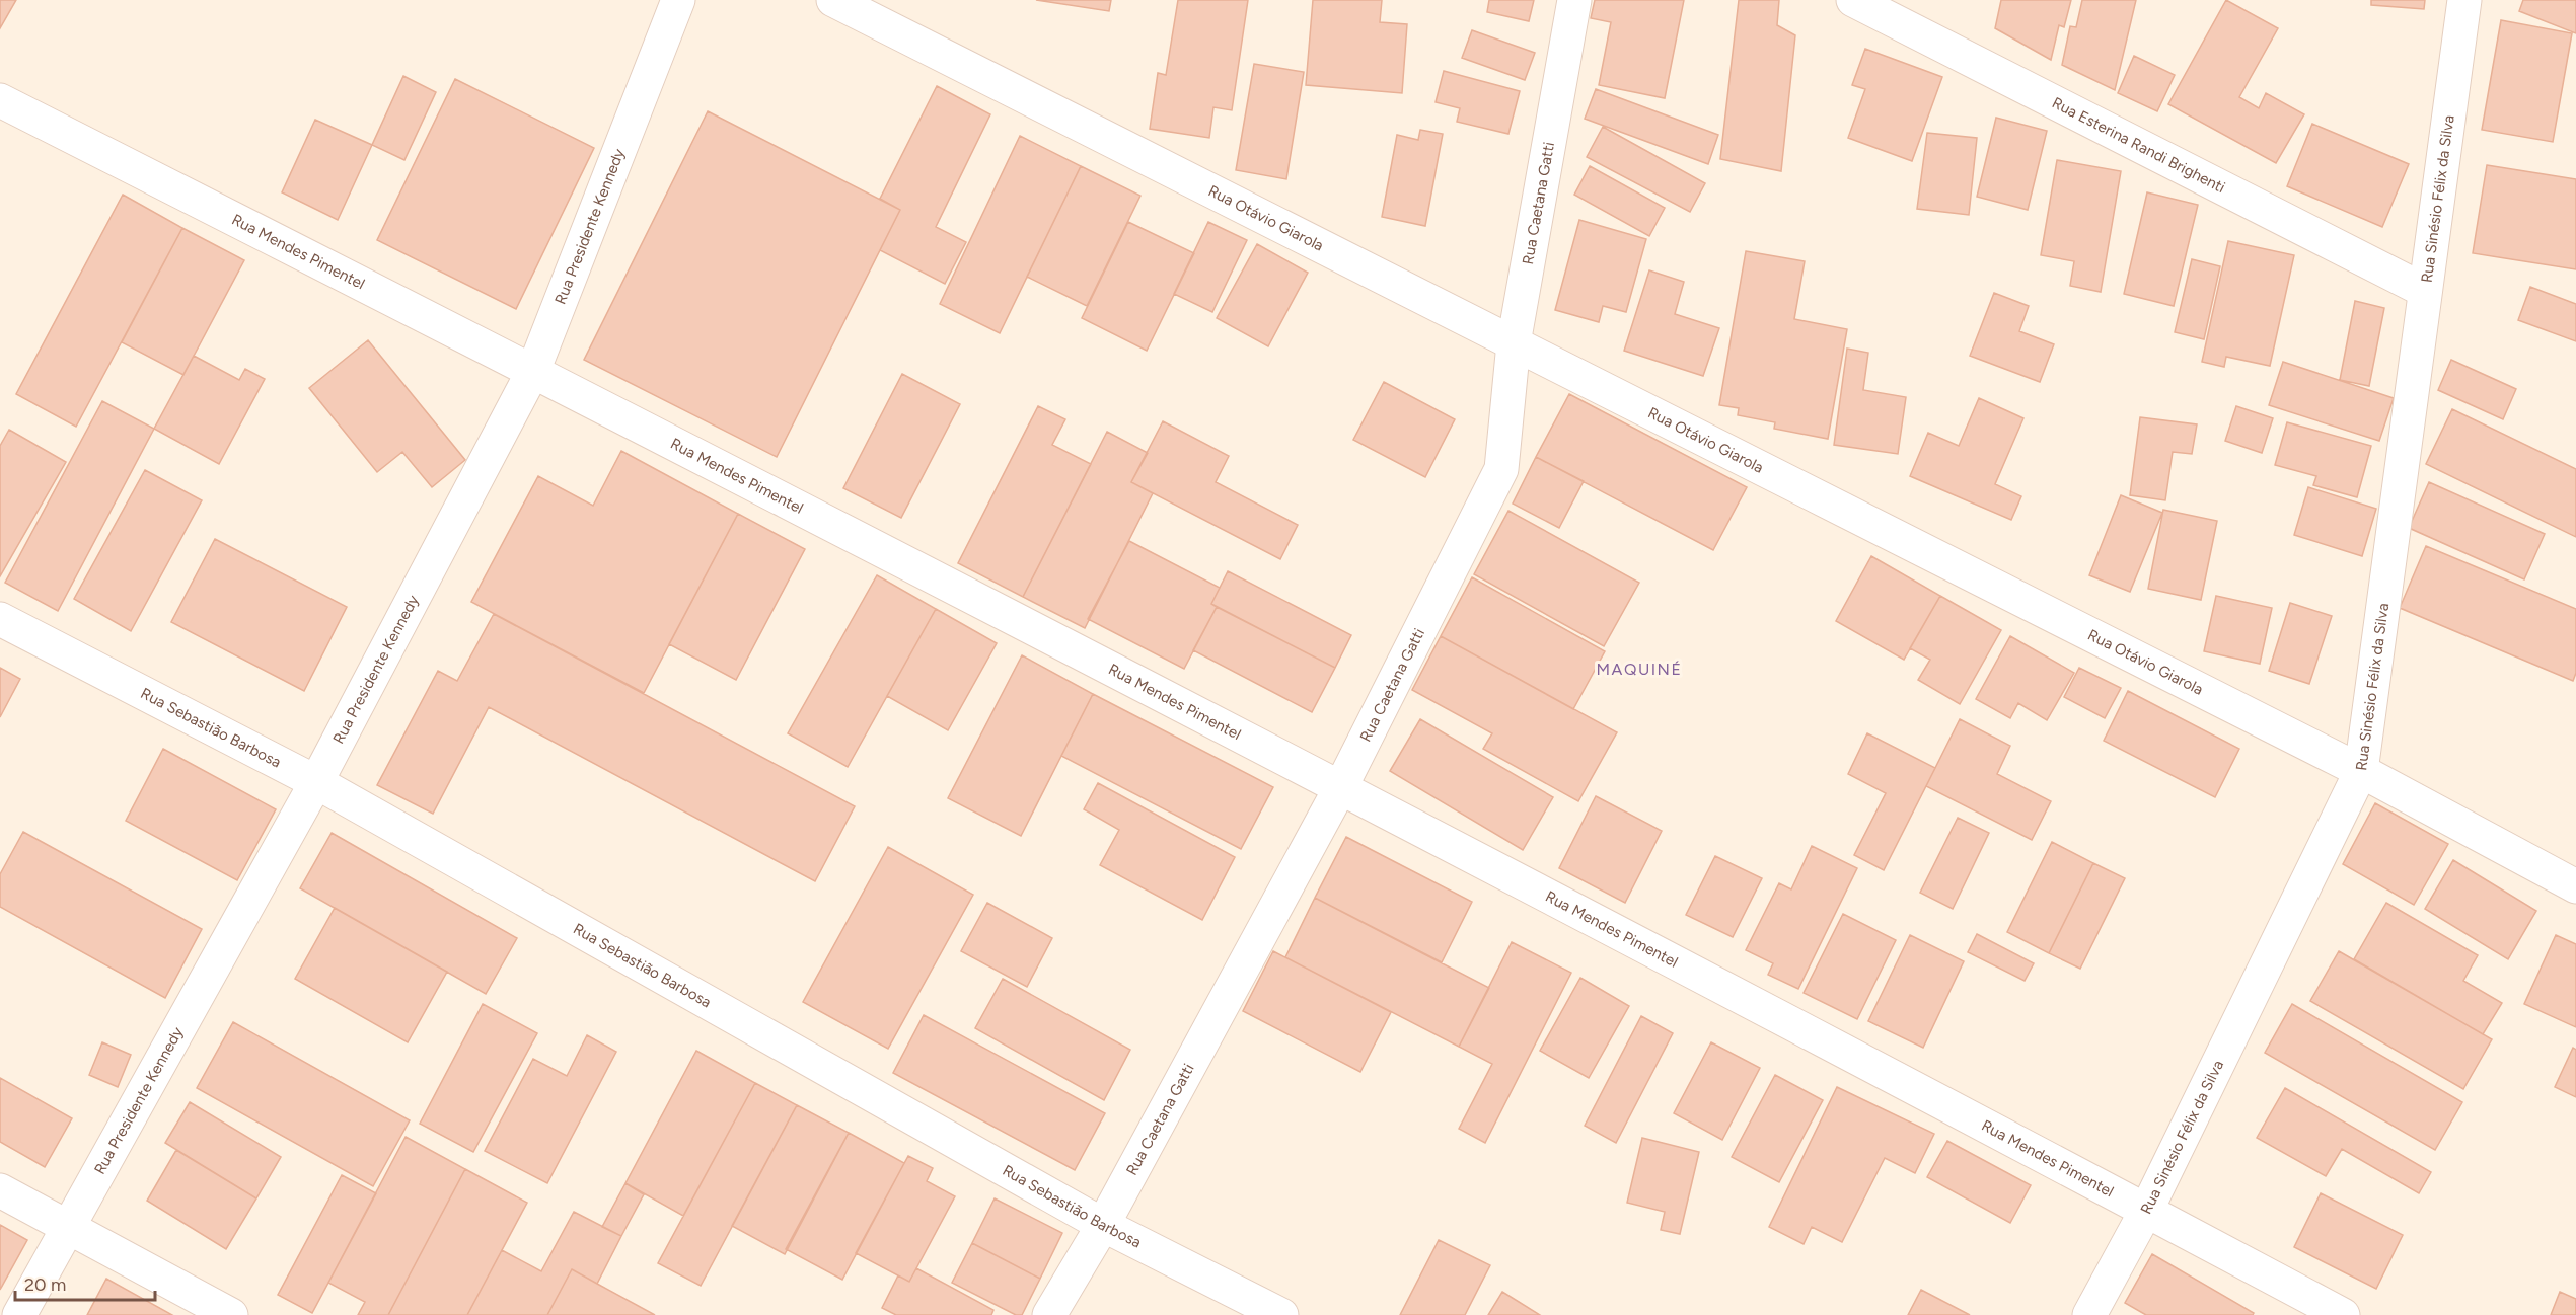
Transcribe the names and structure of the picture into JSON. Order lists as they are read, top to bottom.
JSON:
{
  "streets": {
    "street": [
      "Rua Esterina Randi Brighenti",
      "Rua Sinésio Félix da Silva",
      "Rua Caetana Gatti",
      "Rua Otávio Giarola",
      "Rua Presidente Kennedy",
      "Rua Mendes Pimentel",
      "Rua Sebastião Barbosa"
    ]
  },
  "crossings": [
    ["Rua Esterina Randi Brighenti", "Rua Sinésio Félix da Silva"],
    ["Rua Sinésio Félix da Silva", "Rua Otávio Giarola"],
    ["Rua Sinésio Félix da Silva", "Rua Mendes Pimentel"],
    ["Rua Caetana Gatti", "Rua Otávio Giarola"],
    ["Rua Caetana Gatti", "Rua Mendes Pimentel"],
    ["Rua Caetana Gatti", "Rua Sebastião Barbosa"],
    ["Rua Presidente Kennedy", "Rua Mendes Pimentel"],
    ["Rua Presidente Kennedy", "Rua Sebastião Barbosa"]
  ],
  "districts": ["MAQUINÉ"],
  "scale_bar": "20 m"
}
